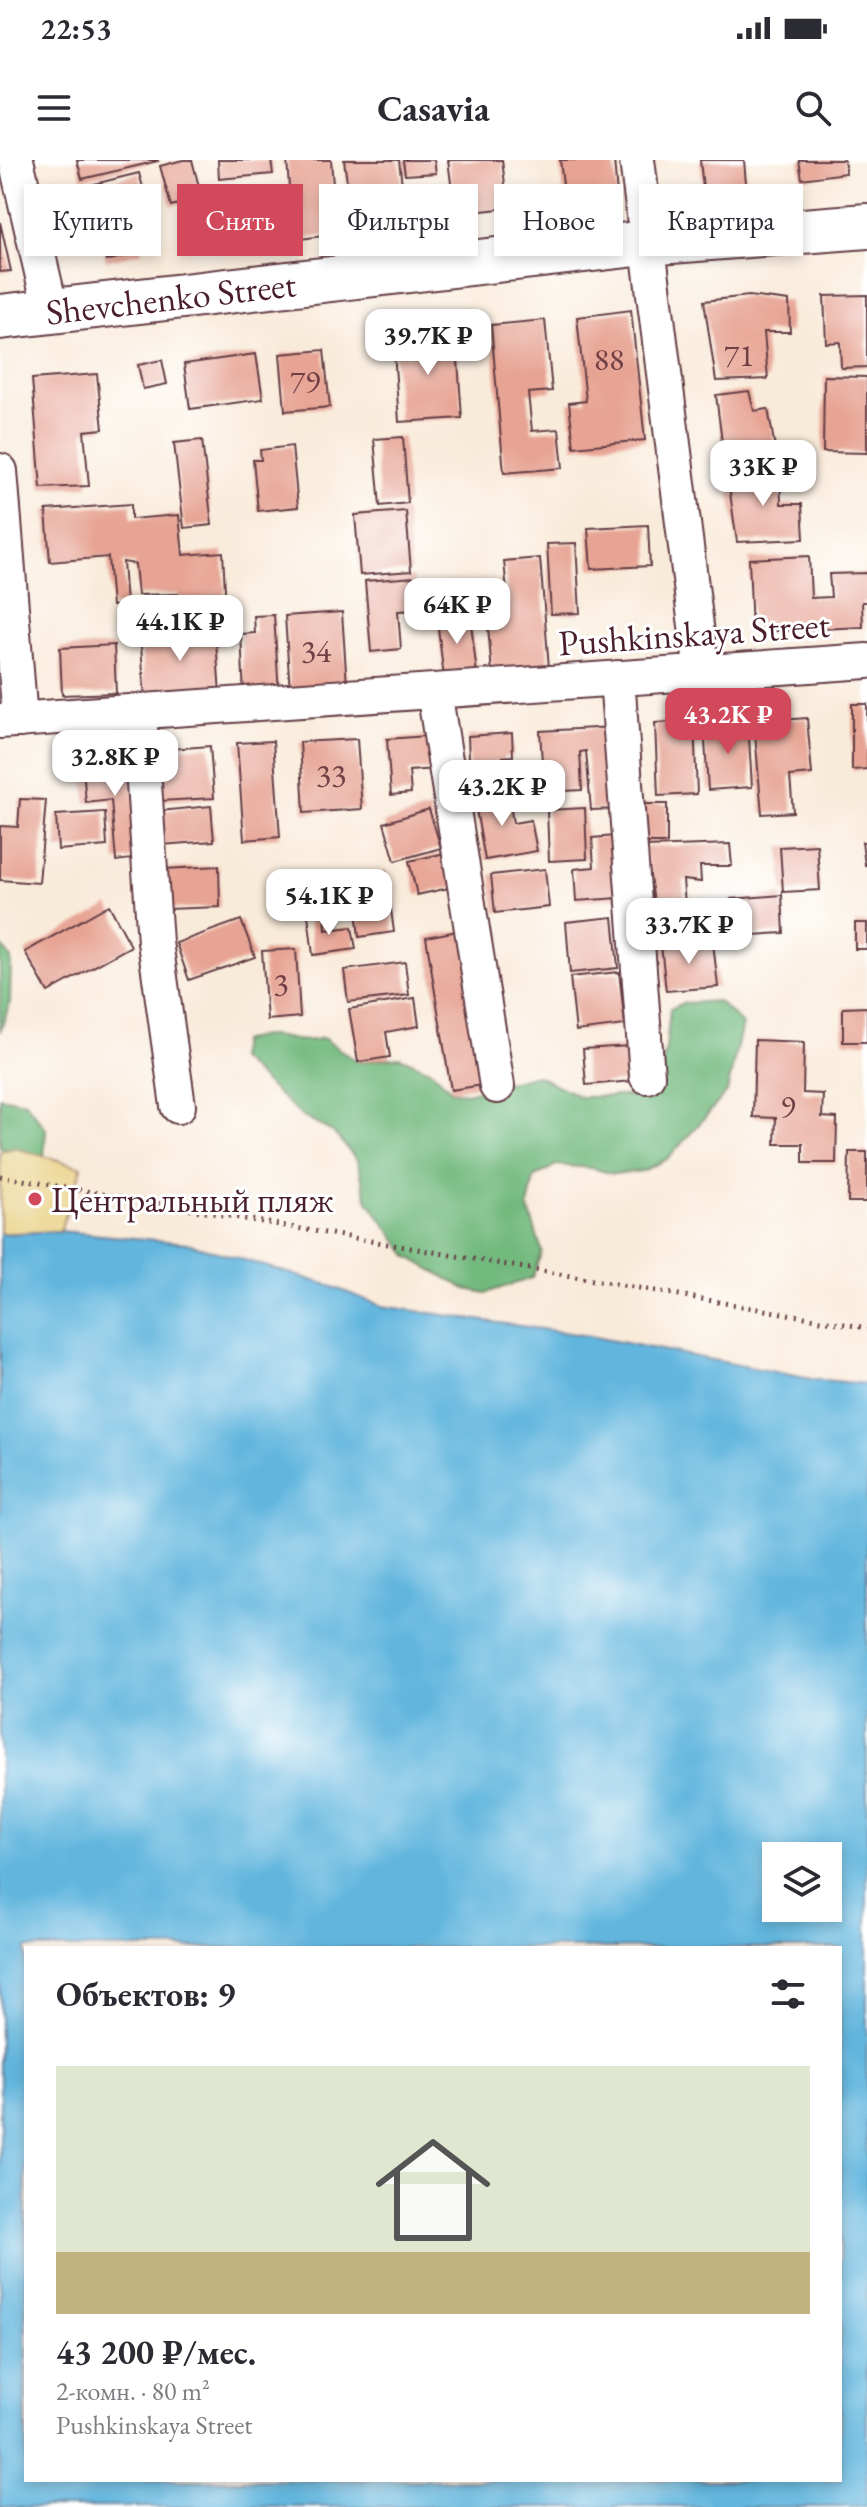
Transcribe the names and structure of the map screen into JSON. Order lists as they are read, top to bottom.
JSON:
{
  "streets": {
    "street": ["Shevchenko Street", "Pushkinskaya Street"]
  },
  "places": ["Центральный пляж"],
  "house_numbers": [
    "71",
    "88",
    "79",
    "34",
    "33",
    "3",
    "9"
  ],
  "page": {
    "status": "22:53",
    "header": "Casavia",
    "chip": [
      "Купить",
      "Снять",
      "Фильтры",
      "Новое",
      "Квартира"
    ],
    "price": [
      "39.7K ₽",
      "33K ₽",
      "64K ₽",
      "44.1K ₽",
      "43.2K ₽",
      "32.8K ₽",
      "43.2K ₽",
      "54.1K ₽",
      "33.7K ₽"
    ],
    "heading": "Объектов: 9",
    "list": [
      {
        "name": "43 200 ₽/мес.",
        "note": "2-комн. · 80 m² · Pushkinskaya Street"
      }
    ]
  }
}
